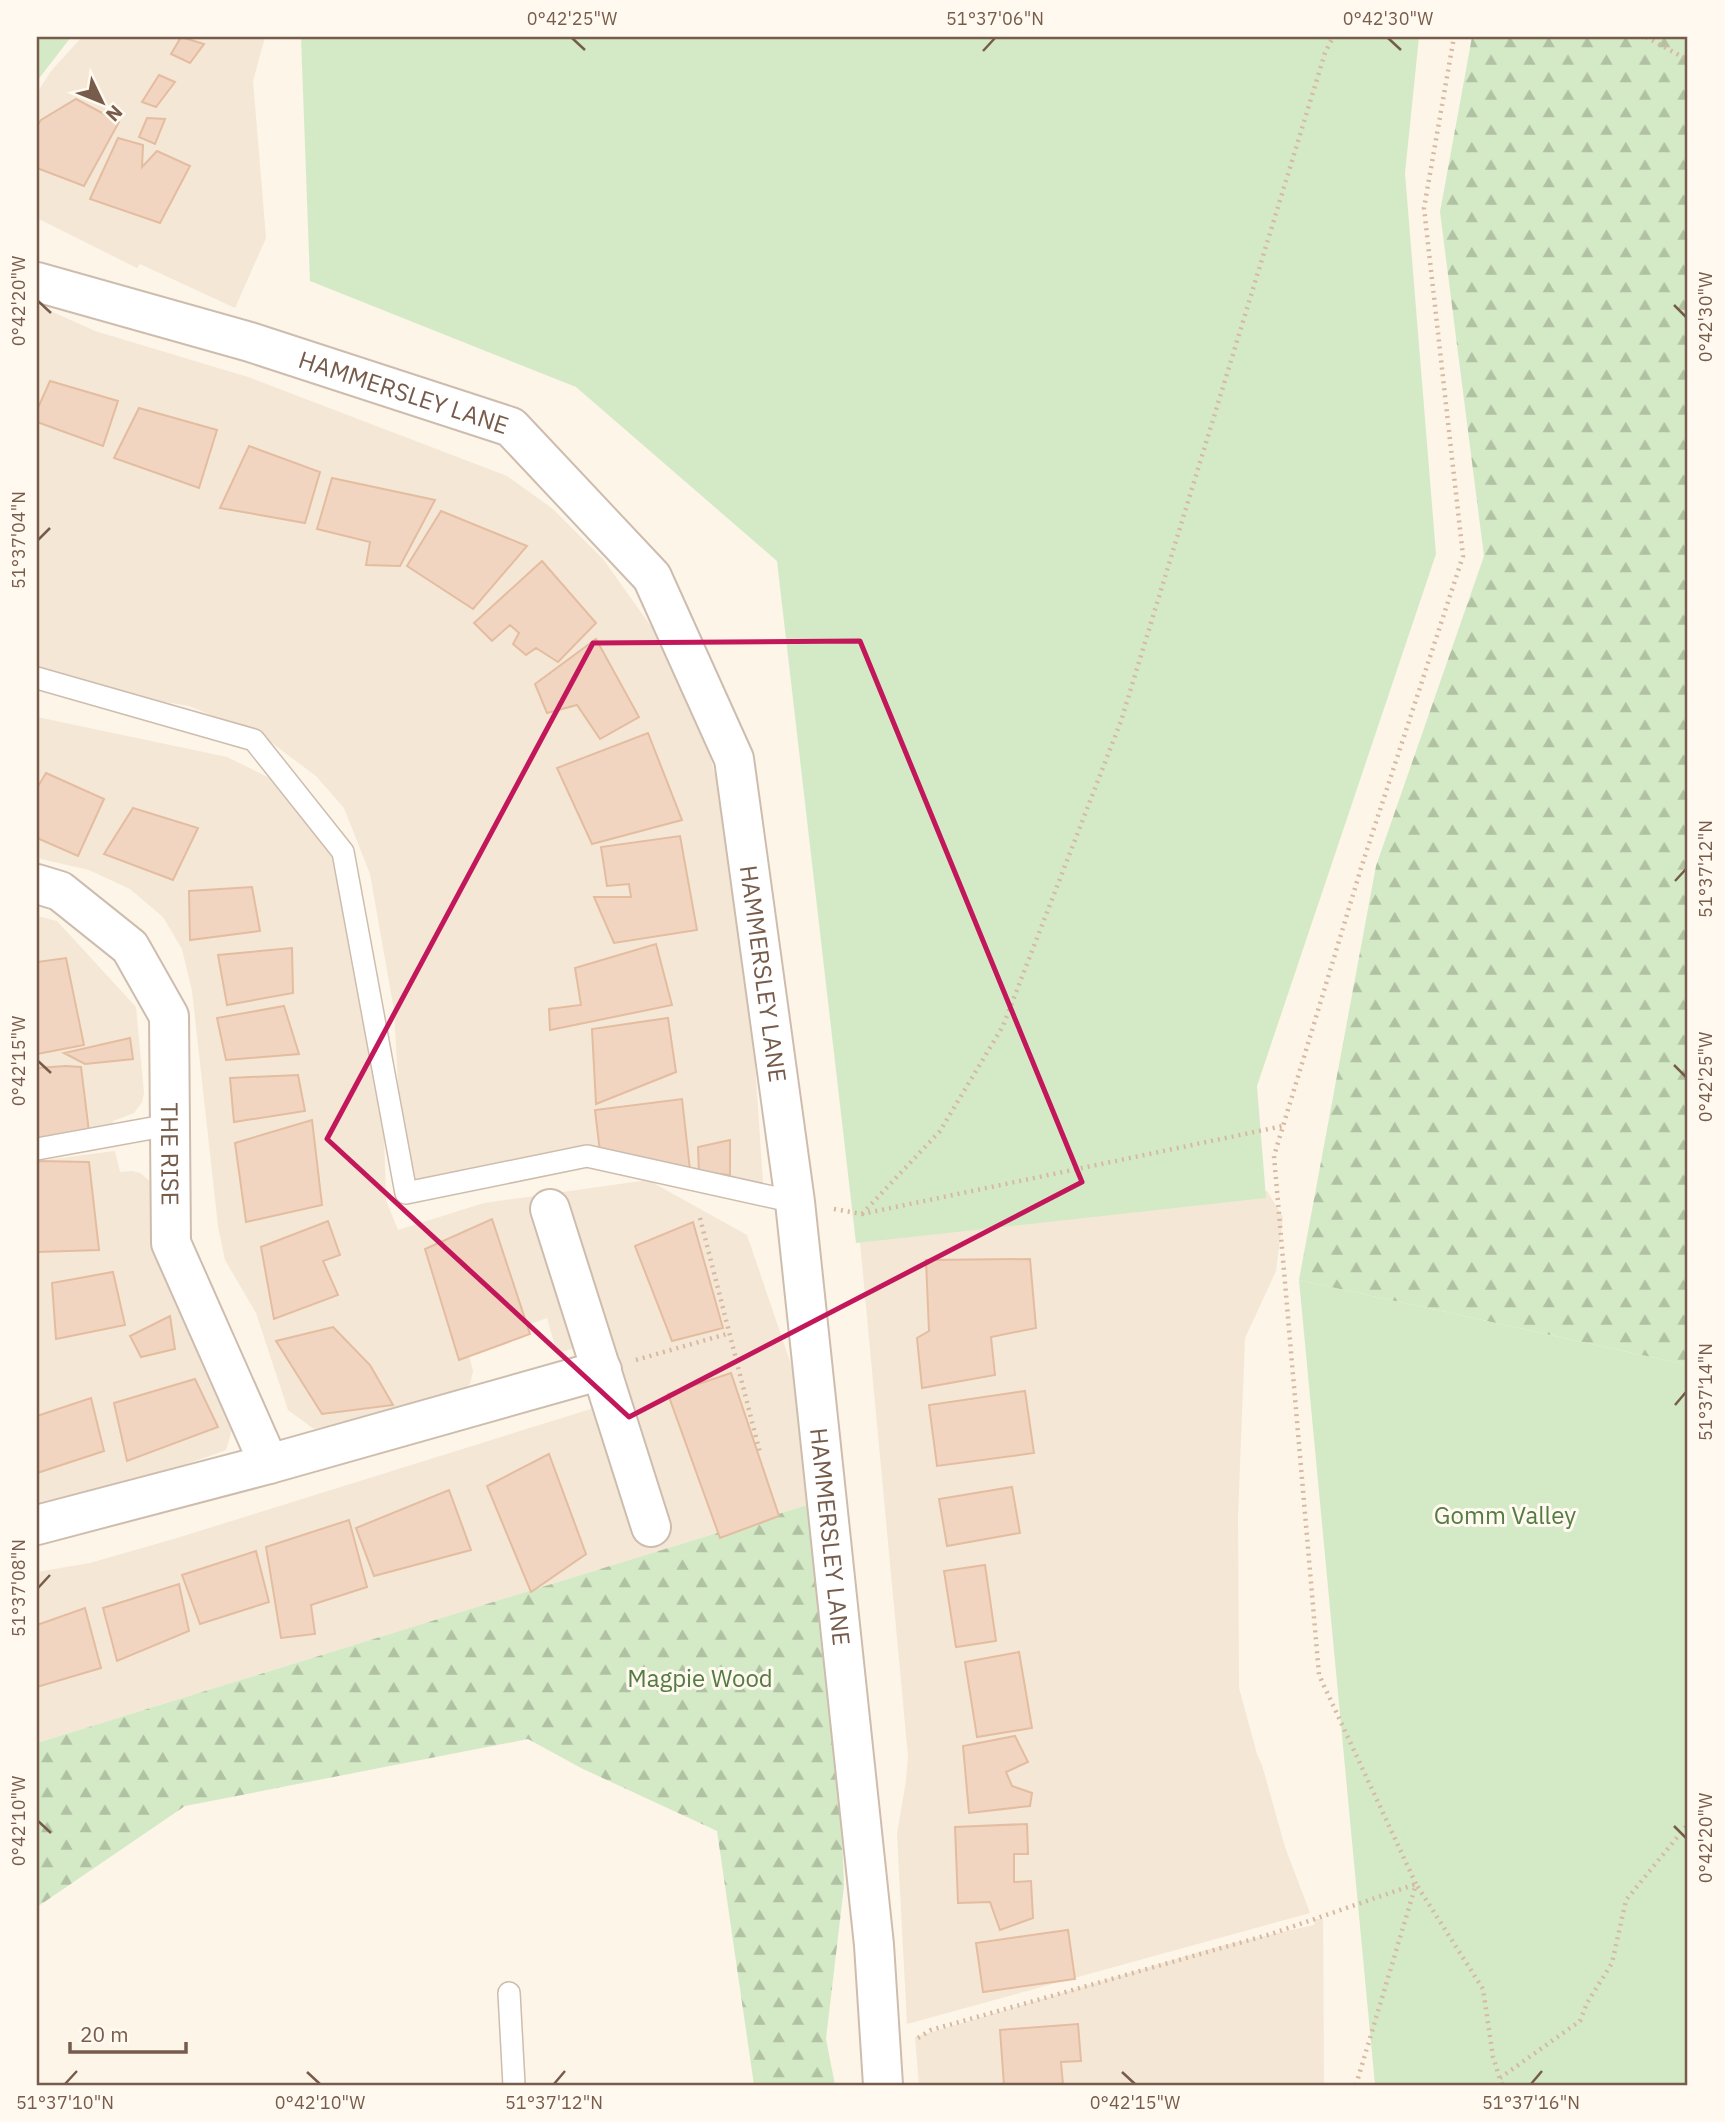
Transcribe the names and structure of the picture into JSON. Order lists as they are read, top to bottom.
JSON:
{
  "streets": {
    "street": ["HAMMERSLEY LANE", "THE RISE"]
  },
  "parks": ["Gomm Valley", "Magpie Wood"],
  "scale_bar": "20 m",
  "north": "bottom right",
  "coordinates": [
    "0°42'25\"W",
    "51°37'06\"N",
    "0°42'30\"W",
    "0°42'20\"W",
    "51°37'04\"N",
    "51°37'12\"N",
    "0°42'15\"W",
    "51°37'14\"N",
    "51°37'08\"N",
    "0°42'10\"W",
    "51°37'10\"N",
    "51°37'16\"N"
  ]
}
